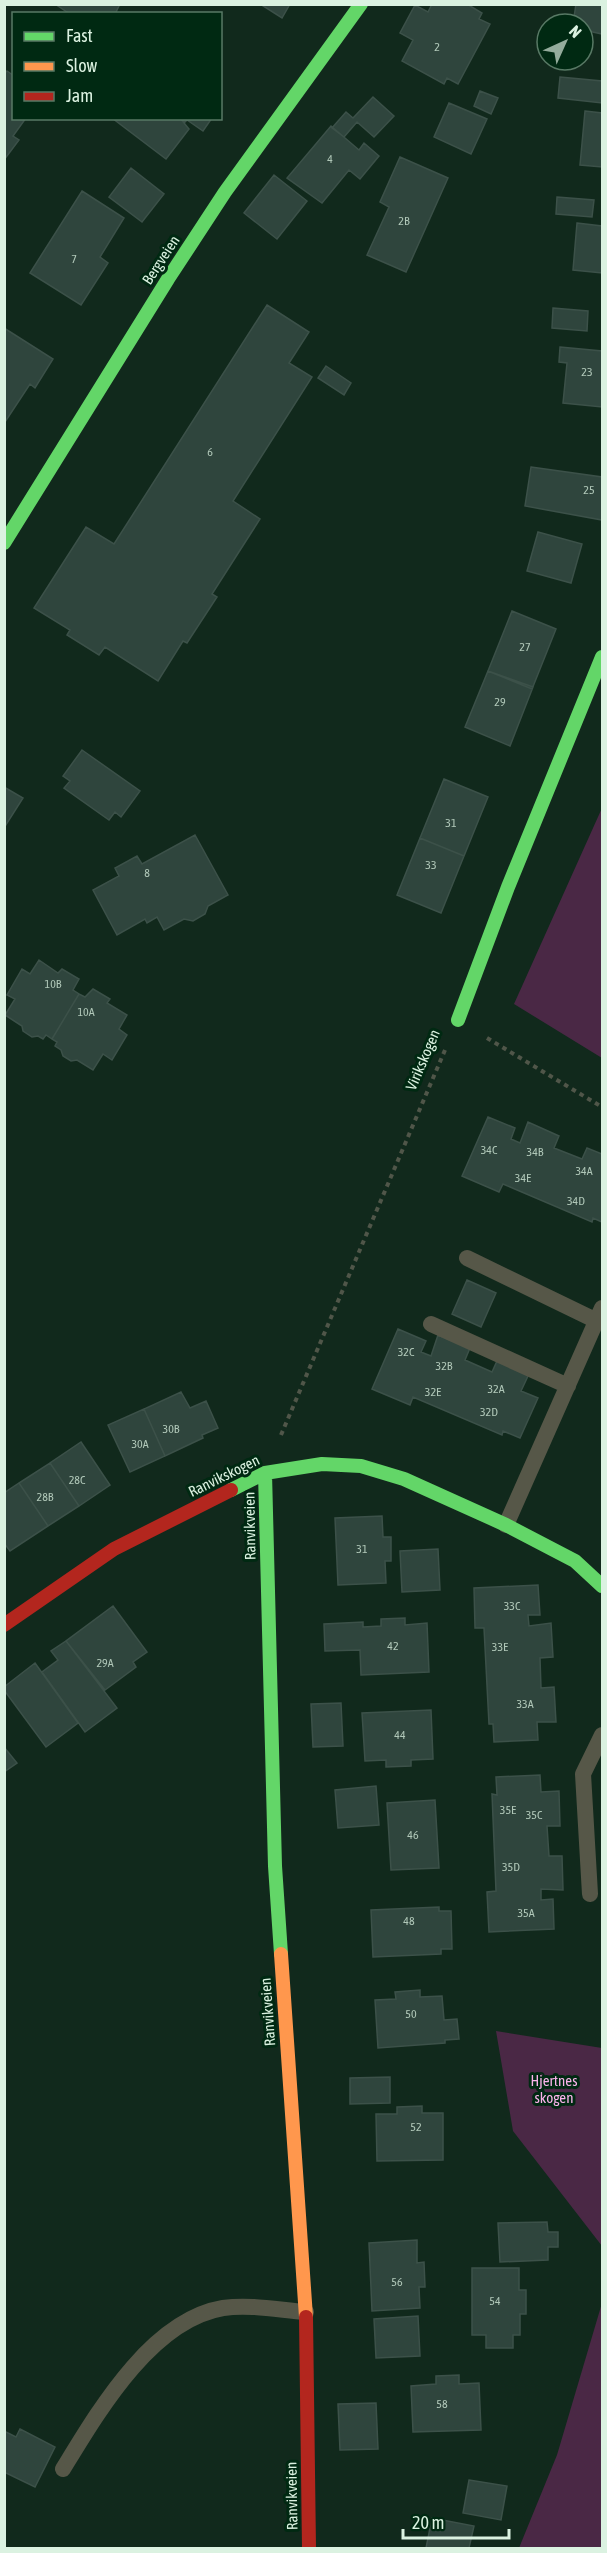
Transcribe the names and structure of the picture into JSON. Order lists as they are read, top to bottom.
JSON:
{
  "streets": {
    "street": [
      "Bergveien",
      "Virikskogen",
      "Ranvikskogen",
      "Ranvikveien"
    ]
  },
  "crossings": [
    ["Virikskogen", "Ranvikskogen"],
    ["Virikskogen", "Ranvikveien"],
    ["Ranvikskogen", "Ranvikveien"]
  ],
  "parks": ["Hjertnes skogen"],
  "house_numbers": [
    "2",
    "4",
    "2B",
    "7",
    "23",
    "6",
    "25",
    "27",
    "29",
    "31",
    "33",
    "8",
    "10B",
    "10A",
    "34C",
    "34B",
    "34A",
    "34E",
    "34D",
    "32C",
    "32B",
    "32A",
    "32E",
    "32D",
    "30B",
    "30A",
    "28C",
    "28B",
    "31",
    "33C",
    "42",
    "33E",
    "29A",
    "33A",
    "44",
    "35E",
    "35C",
    "46",
    "35D",
    "35A",
    "48",
    "50",
    "52",
    "56",
    "54",
    "58"
  ],
  "legend": ["Fast", "Slow", "Jam"],
  "scale_bar": "20 m",
  "north": "top right"
}
